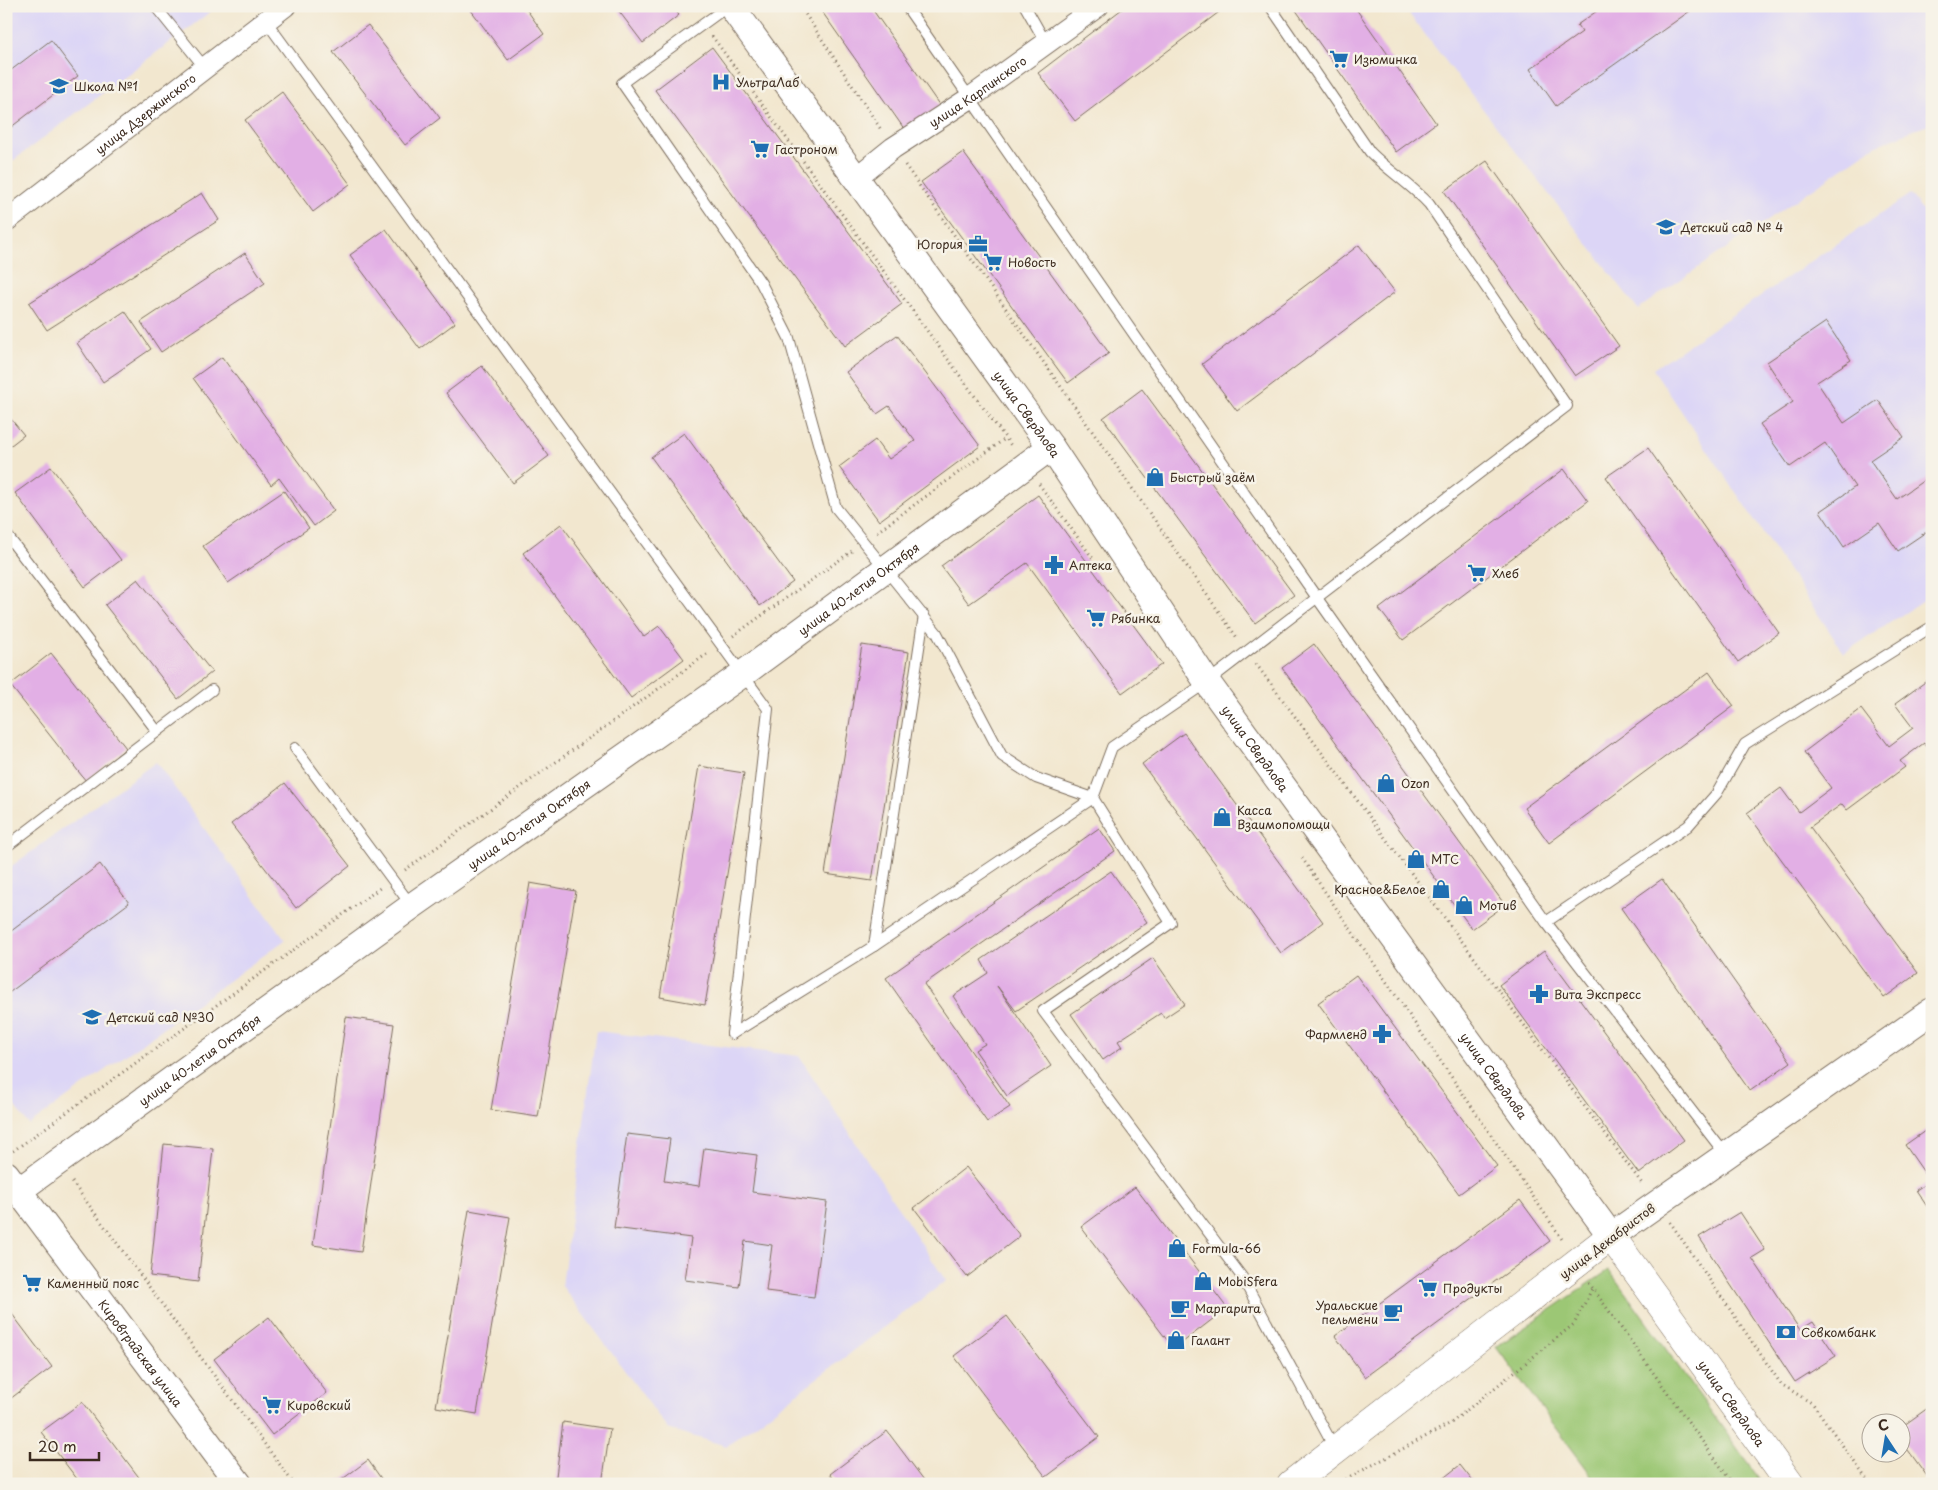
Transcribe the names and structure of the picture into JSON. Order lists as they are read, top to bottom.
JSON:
{
  "streets": {
    "main road": ["улица Свердлова", "улица Декабристов"],
    "street": [
      "улица Карпинского",
      "улица Дзержинского",
      "улица 40-летия Октября",
      "Кировградская улица"
    ]
  },
  "crossings": [
    ["улица Карпинского", "улица Свердлова"],
    ["улица Свердлова", "улица 40-летия Октября"],
    ["улица Свердлова", "улица Декабристов"],
    ["улица 40-летия Октября", "Кировградская улица"]
  ],
  "places": {
    "supermarket": [
      "Изюминка",
      "Гастроном",
      "Новость",
      "Хлеб",
      "Рябинка",
      "Каменный пояс",
      "Продукты",
      "Кировский"
    ],
    "hospital": ["УльтраЛаб"],
    "school or university": ["Школа №1", "Детский сад № 4", "Детский сад №30"],
    "office": ["Югория"],
    "shop": [
      "Быстрый заём",
      "Ozon",
      "Касса Взаимопомощи",
      "МТС",
      "Красное&Белое",
      "Мотив",
      "Formula-66",
      "MobiSfera",
      "Галант"
    ],
    "pharmacy": ["Аптека", "Вита Экспресс", "Фармленд"],
    "cafe": ["Маргарита", "Уральские пельмени"],
    "bank": ["Совкомбанк"]
  },
  "scale_bar": "20 m",
  "north": "top"
}
